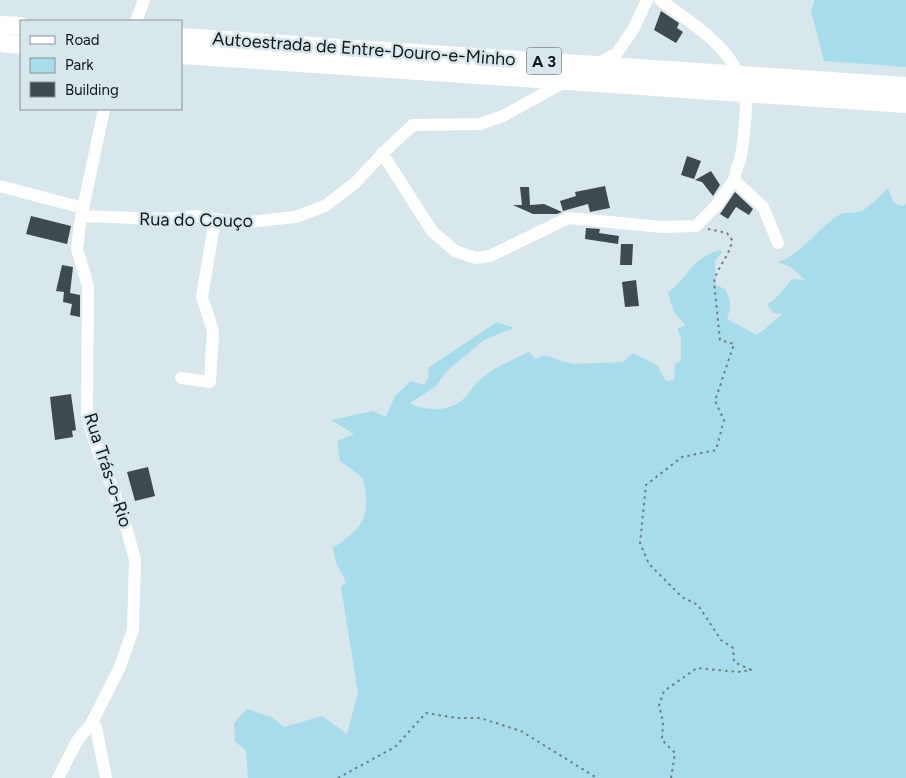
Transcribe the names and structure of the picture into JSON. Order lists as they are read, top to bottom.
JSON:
{
  "streets": {
    "highway": ["Autoestrada de Entre-Douro-e-Minho", "A 3"],
    "street": ["Rua do Couço", "Rua Trás-o-Rio"]
  },
  "crossings": [
    ["Rua do Couço", "Rua Trás-o-Rio"]
  ],
  "legend": ["Road", "Park", "Building"]
}
